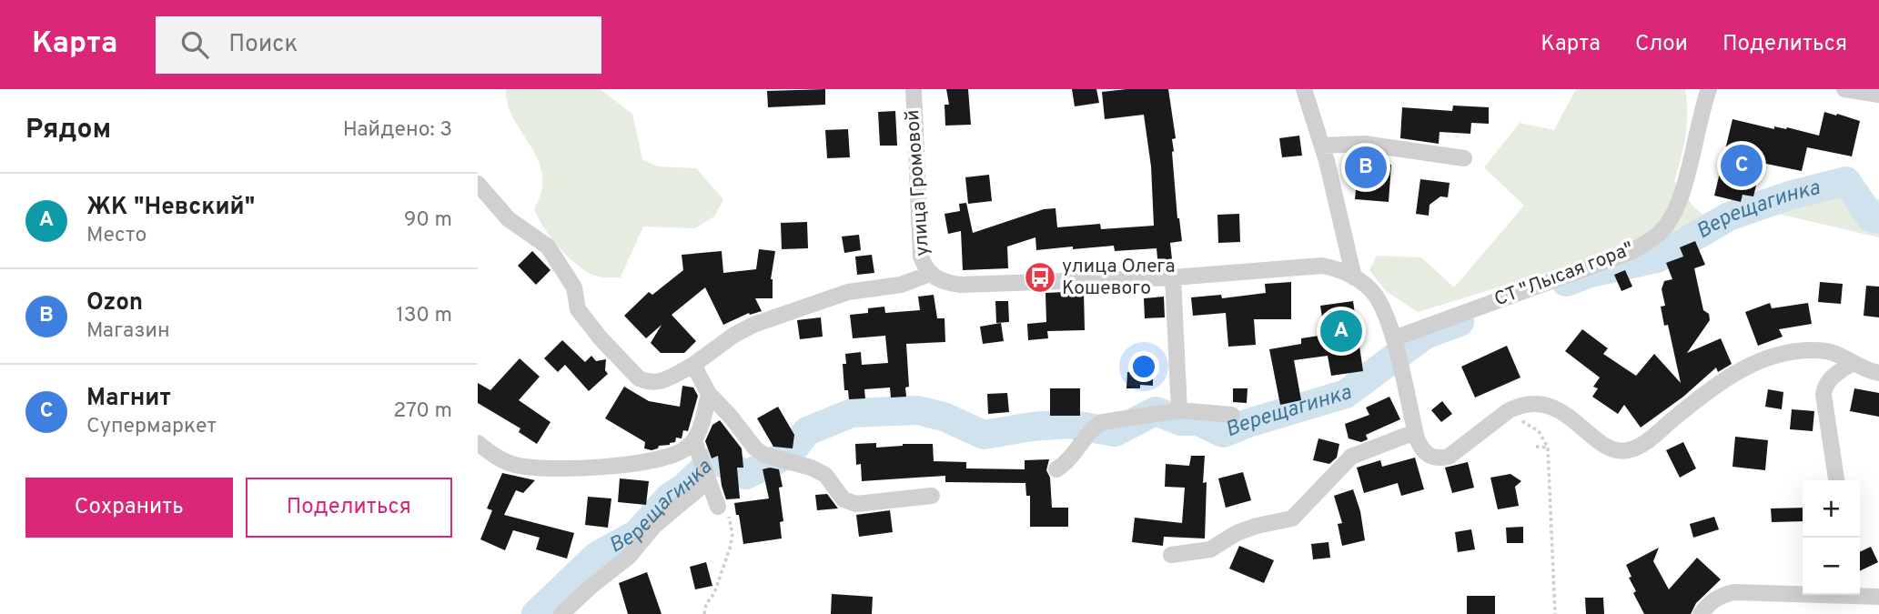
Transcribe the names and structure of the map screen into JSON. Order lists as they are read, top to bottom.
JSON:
{
  "streets": {
    "street": ["улица Громовой", "СТ \"Лысая гора\""]
  },
  "water": ["Верещагинка"],
  "places": {
    "bus stop": ["улица Олега Кошевого"]
  },
  "page": {
    "header": "Карта",
    "search": "Поиск",
    "nav": ["Карта", "Слои", "Поделиться"],
    "heading": ["Рядом", "Найдено: 3"],
    "pins": ["C", "B", "A"],
    "list": [
      {
        "mark": "A",
        "name": "ЖК \"Невский\"",
        "note": "Место",
        "value": "90 m"
      },
      {
        "mark": "B",
        "name": "Ozon",
        "note": "Магазин",
        "value": "130 m"
      },
      {
        "mark": "C",
        "name": "Магнит",
        "note": "Супермаркет",
        "value": "270 m"
      }
    ],
    "buttons": ["Сохранить", "Поделиться"],
    "map_buttons": ["+", "−"]
  }
}
